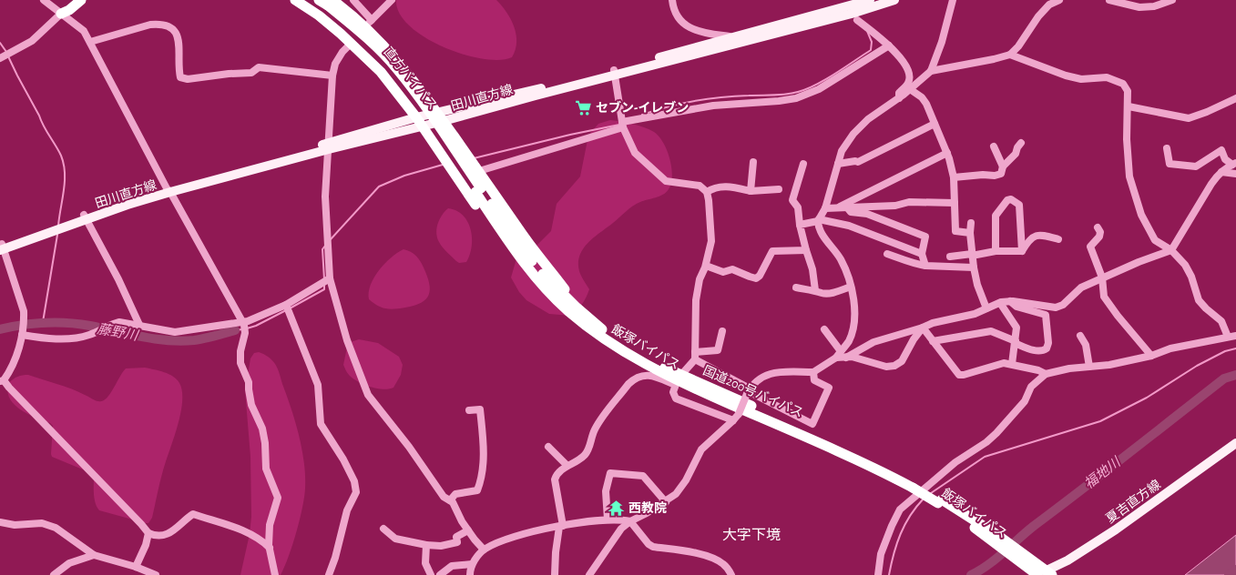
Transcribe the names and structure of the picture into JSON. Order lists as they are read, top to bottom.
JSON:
{
  "streets": {
    "highway": ["直方バイパス", "飯塚バイパス", "国道200号バイパス"],
    "main road": ["田川直方線", "夏吉直方線"]
  },
  "crossings": [
    ["直方バイパス", "飯塚バイパス"],
    ["直方バイパス", "国道200号バイパス"],
    ["飯塚バイパス", "国道200号バイパス"],
    ["国道200号バイパス", "夏吉直方線"]
  ],
  "districts": ["大字下境"],
  "water": ["藤野川", "福地川"],
  "places": {
    "supermarket": ["セブン-イレブン"],
    "temple": ["西教院"]
  }
}
